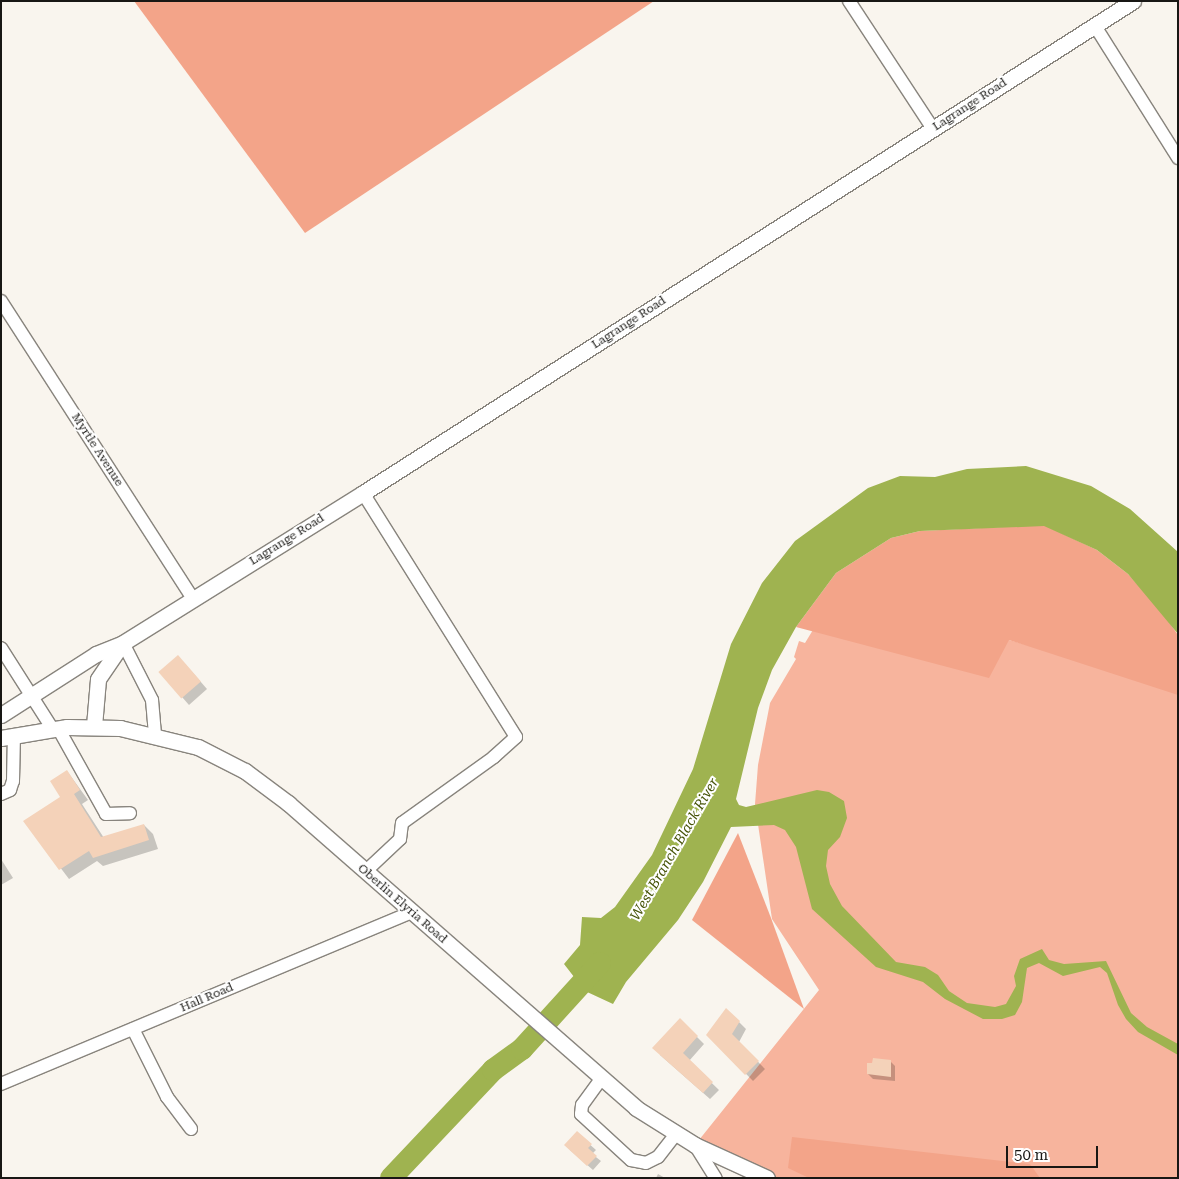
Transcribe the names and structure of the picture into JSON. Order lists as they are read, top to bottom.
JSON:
{
  "streets": {
    "main road": ["Lagrange Road", "Oberlin Elyria Road"],
    "street": ["Myrtle Avenue", "Hall Road"]
  },
  "crossings": [
    ["Lagrange Road", "Myrtle Avenue"],
    ["Lagrange Road", "Oberlin Elyria Road"],
    ["Oberlin Elyria Road", "Hall Road"]
  ],
  "water": ["West Branch Black River"],
  "scale_bar": "50 m"
}
